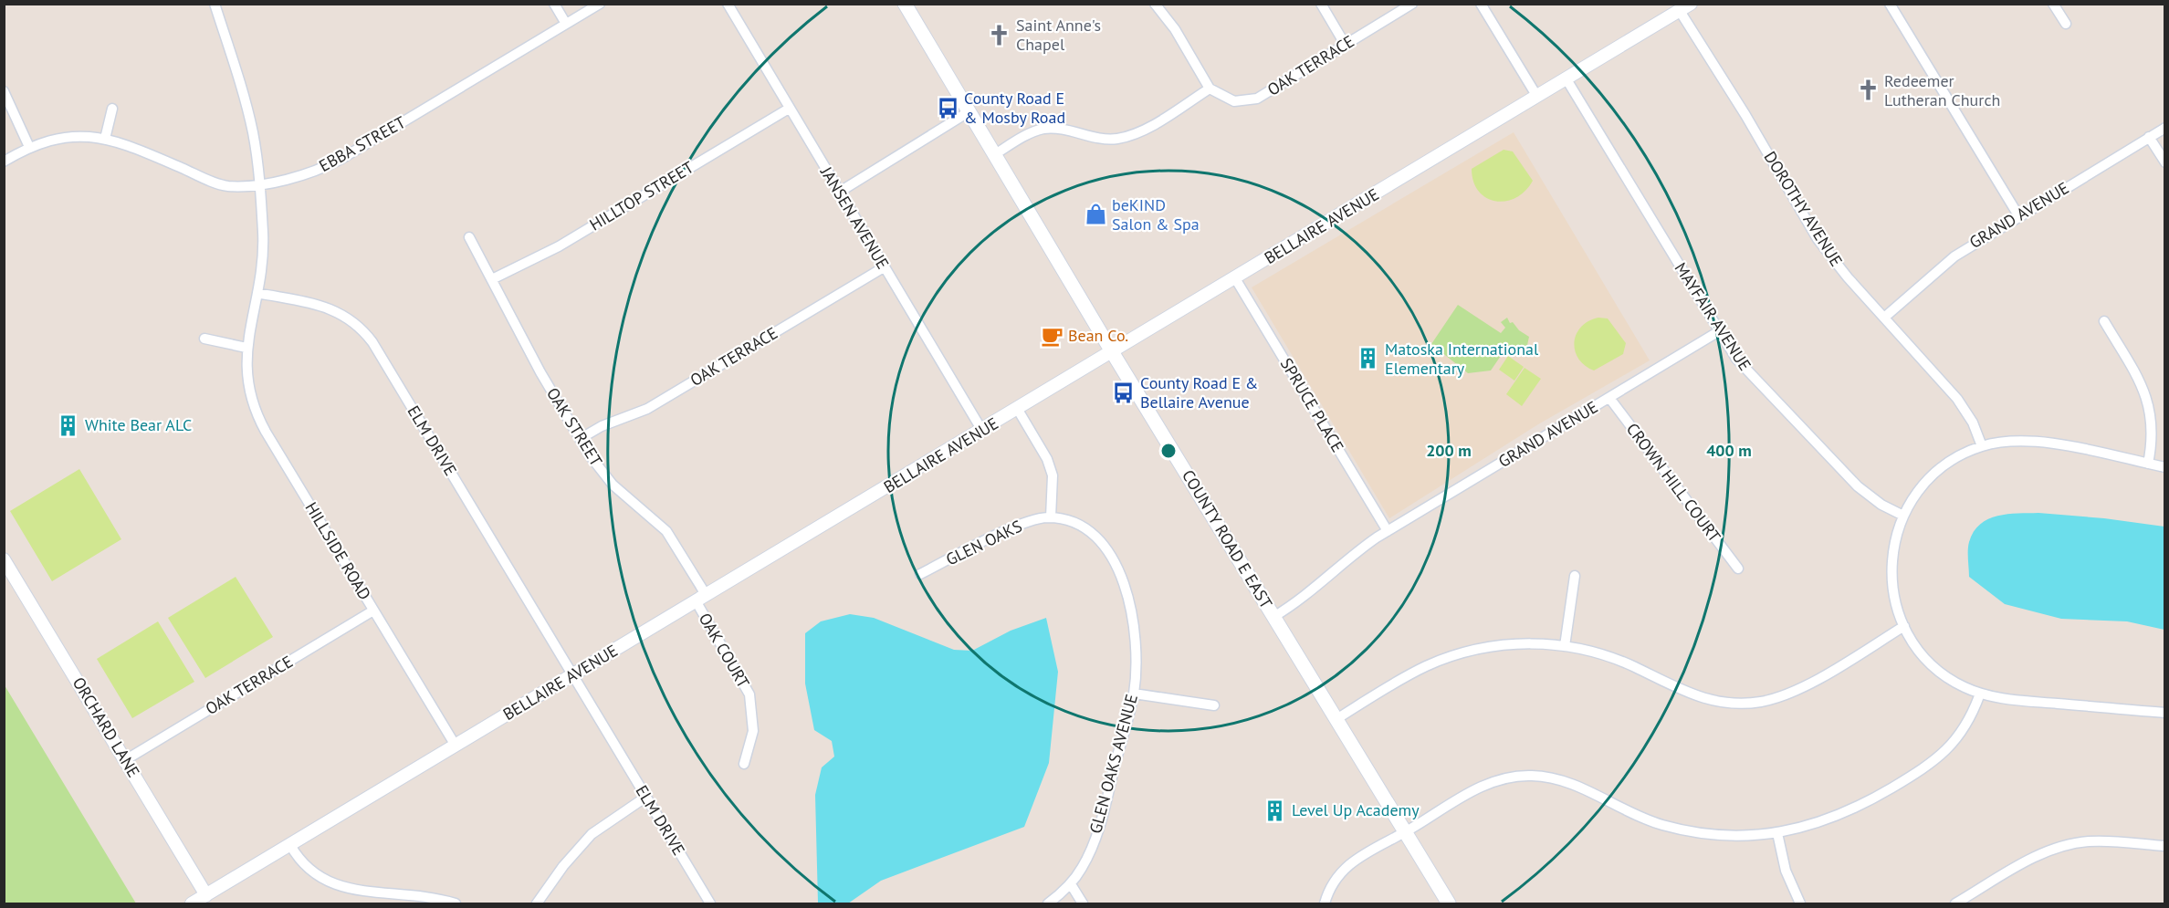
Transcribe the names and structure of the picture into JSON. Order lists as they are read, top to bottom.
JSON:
{
  "streets": {
    "main road": ["COUNTY ROAD E EAST"],
    "street": [
      "OAK TERRACE",
      "EBBA STREET",
      "HILLTOP STREET",
      "DOROTHY AVENUE",
      "GRAND AVENUE",
      "JANSEN AVENUE",
      "BELLAIRE AVENUE",
      "MAYFAIR AVENUE",
      "SPRUCE PLACE",
      "OAK STREET",
      "ELM DRIVE",
      "CROWN HILL COURT",
      "GLEN OAKS",
      "HILLSIDE ROAD",
      "OAK COURT",
      "ORCHARD LANE",
      "GLEN OAKS AVENUE"
    ]
  },
  "crossings": [
    ["OAK TERRACE", "JANSEN AVENUE"],
    ["OAK TERRACE", "OAK STREET"],
    ["OAK TERRACE", "HILLSIDE ROAD"],
    ["OAK TERRACE", "ORCHARD LANE"],
    ["HILLTOP STREET", "JANSEN AVENUE"],
    ["HILLTOP STREET", "OAK STREET"],
    ["DOROTHY AVENUE", "GRAND AVENUE"],
    ["DOROTHY AVENUE", "BELLAIRE AVENUE"],
    ["GRAND AVENUE", "MAYFAIR AVENUE"],
    ["GRAND AVENUE", "SPRUCE PLACE"],
    ["GRAND AVENUE", "CROWN HILL COURT"],
    ["GRAND AVENUE", "COUNTY ROAD E EAST"],
    ["JANSEN AVENUE", "BELLAIRE AVENUE"],
    ["BELLAIRE AVENUE", "MAYFAIR AVENUE"],
    ["BELLAIRE AVENUE", "SPRUCE PLACE"],
    ["BELLAIRE AVENUE", "OAK STREET"],
    ["BELLAIRE AVENUE", "ELM DRIVE"],
    ["BELLAIRE AVENUE", "COUNTY ROAD E EAST"],
    ["BELLAIRE AVENUE", "HILLSIDE ROAD"],
    ["BELLAIRE AVENUE", "OAK COURT"],
    ["BELLAIRE AVENUE", "ORCHARD LANE"],
    ["OAK STREET", "OAK COURT"],
    ["ELM DRIVE", "HILLSIDE ROAD"],
    ["GLEN OAKS", "GLEN OAKS AVENUE"]
  ],
  "places": {
    "church": ["Saint Anne's Chapel", "Redeemer Lutheran Church"],
    "bus stop": ["County Road E & Mosby Road", "County Road E & Bellaire Avenue"],
    "shop": ["beKIND Salon & Spa"],
    "cafe": ["Bean Co."],
    "building": ["Matoska International Elementary", "White Bear ALC", "Level Up Academy"]
  },
  "rings": ["200 m", "400 m"]
}
